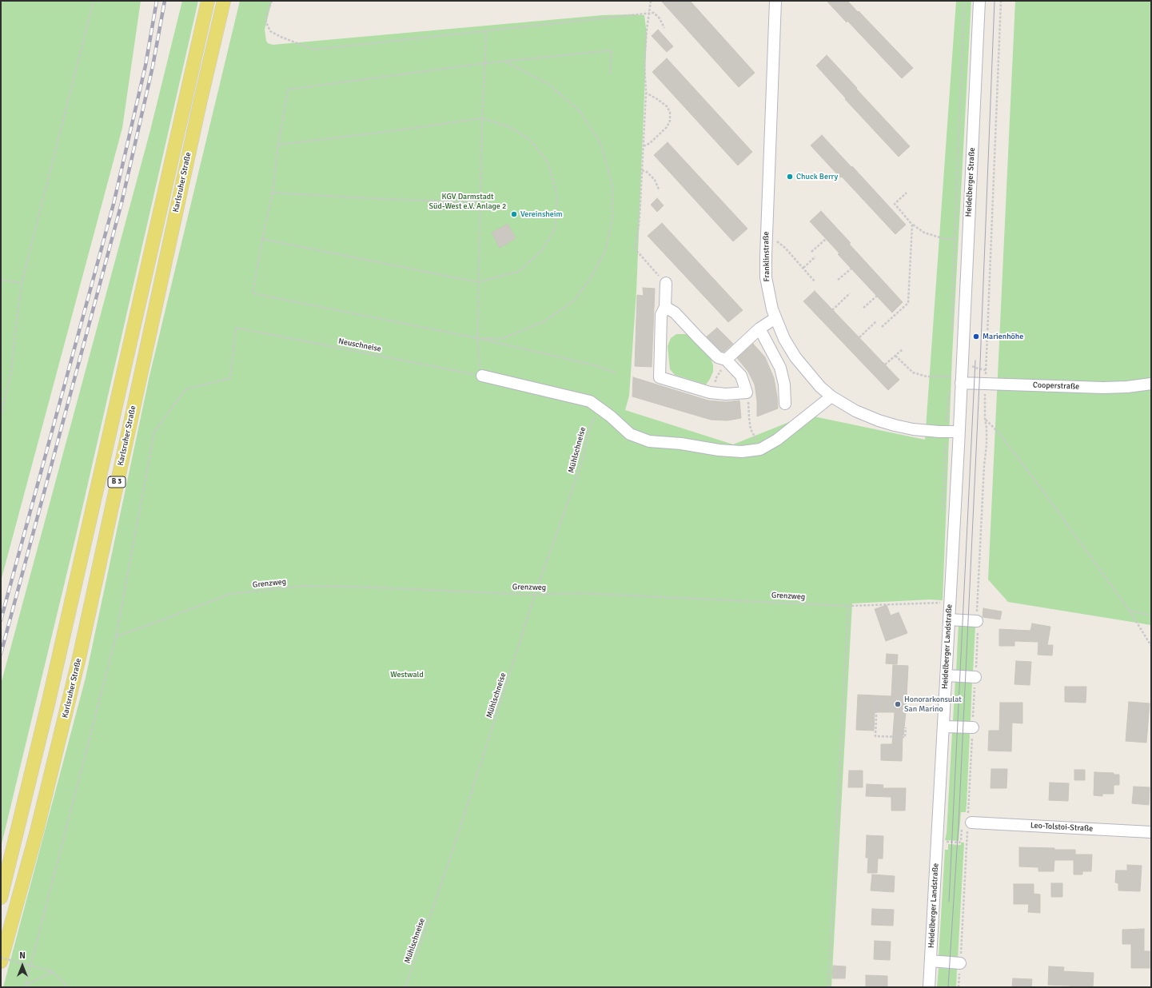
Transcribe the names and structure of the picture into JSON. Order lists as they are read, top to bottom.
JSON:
{
  "streets": {
    "main road": ["Karlsruher Straße", "B 3"],
    "street": [
      "Heidelberger Straße",
      "Franklinstraße",
      "Cooperstraße",
      "Heidelberger Landstraße",
      "Leo-Tolstoi-Straße"
    ],
    "path": ["Neuschneise", "Mühlschneise", "Grenzweg"]
  },
  "crossings": [
    ["Heidelberger Straße", "Heidelberger Landstraße"],
    ["Franklinstraße", "Heidelberger Landstraße"],
    ["Neuschneise", "Grenzweg"],
    ["Cooperstraße", "Heidelberger Landstraße"],
    ["Mühlschneise", "Grenzweg"],
    ["Grenzweg", "Heidelberger Landstraße"]
  ],
  "parks": ["KGV Darmstadt Süd-West e.V. Anlage 2", "Westwald"],
  "places": [
    "Chuck Berry",
    "Vereinsheim",
    "Marienhöhe",
    "Honorarkonsulat San Marino"
  ],
  "north": "top"
}
